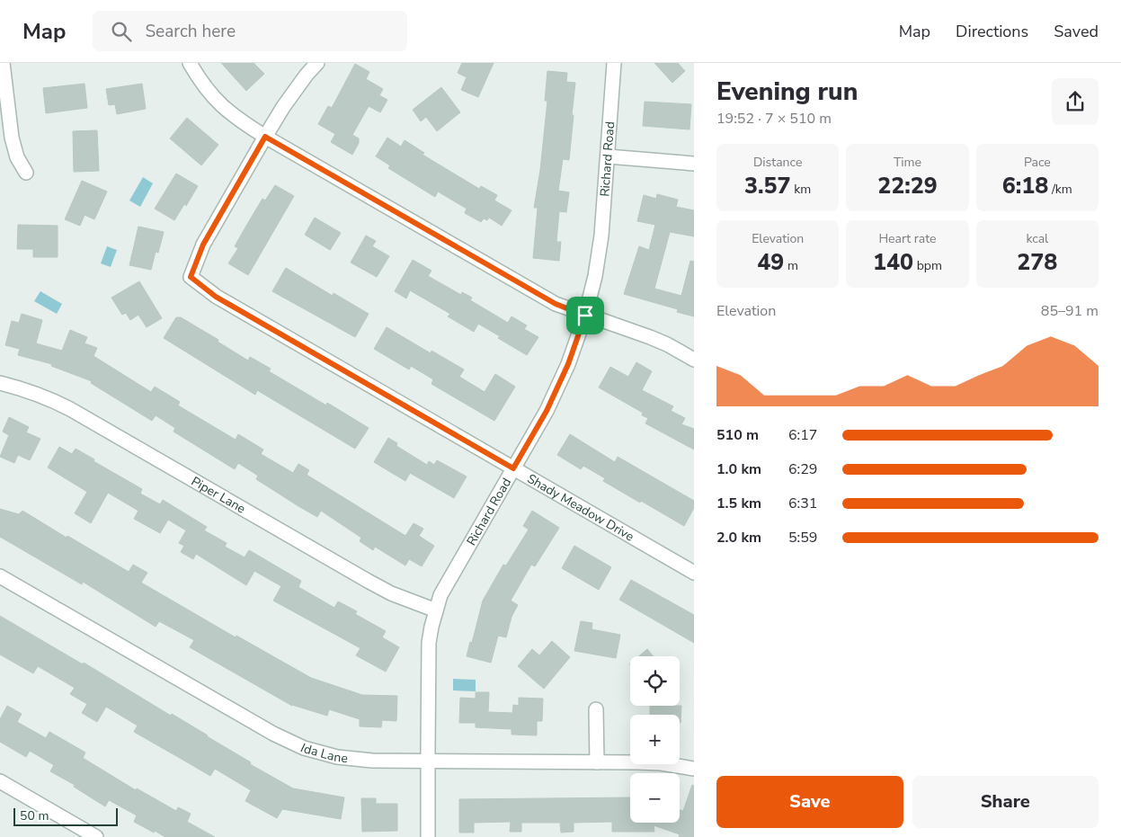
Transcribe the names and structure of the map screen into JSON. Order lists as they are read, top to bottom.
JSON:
{
  "streets": {
    "street": [
      "Richard Road",
      "Piper Lane",
      "Shady Meadow Drive",
      "Ida Lane"
    ]
  },
  "crossings": [
    ["Richard Road", "Piper Lane"],
    ["Richard Road", "Shady Meadow Drive"],
    ["Richard Road", "Ida Lane"]
  ],
  "scale_bar": "50 m",
  "page": {
    "header": "Map",
    "search": "Search here",
    "nav": ["Map", "Directions", "Saved"],
    "heading": ["Evening run", "19:52 · 7 × 510 m"],
    "stats": [
      ["Distance", "3.57 km"],
      ["Time", "22:29"],
      ["Pace", "6:18 /km"],
      ["Elevation", "49 m"],
      ["Heart rate", "140 bpm"],
      ["kcal", "278"]
    ],
    "chart": ["Elevation", "85–91 m"],
    "list": [
      {
        "name": "510 m",
        "note": "6:17"
      },
      {
        "name": "1.0 km",
        "note": "6:29"
      },
      {
        "name": "1.5 km",
        "note": "6:31"
      },
      {
        "name": "2.0 km",
        "note": "5:59"
      }
    ],
    "map_buttons": ["+", "−"],
    "buttons": ["Save", "Share"],
    "scale": "50 m"
  }
}
